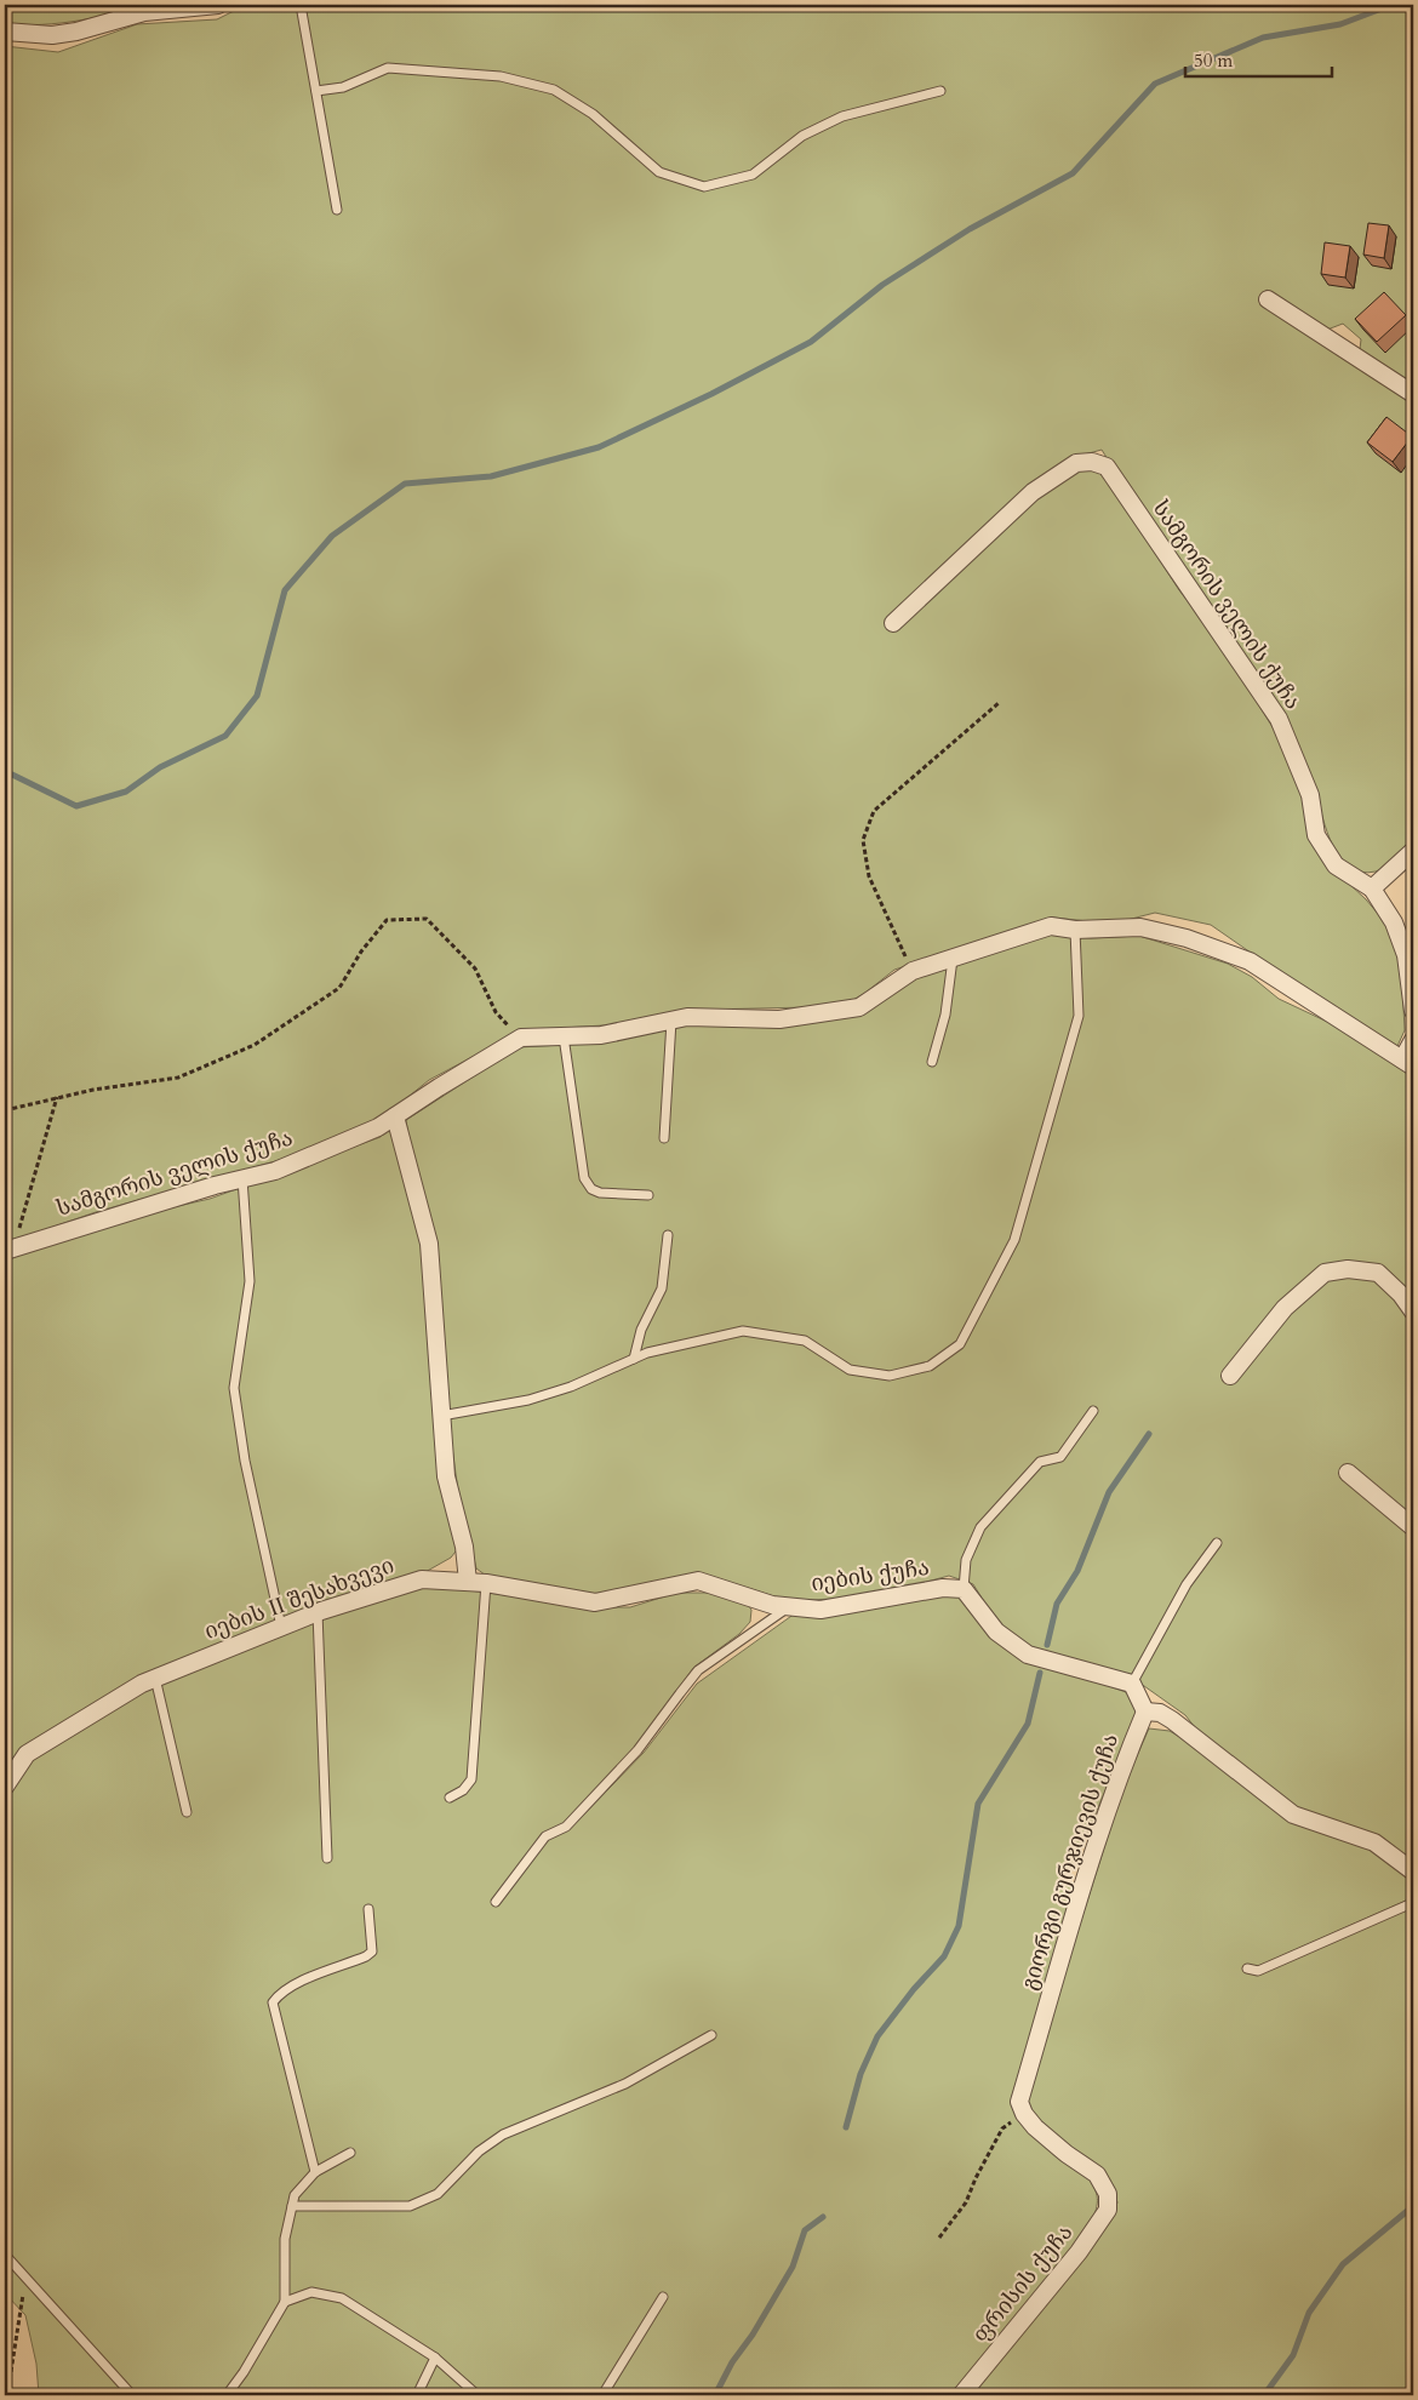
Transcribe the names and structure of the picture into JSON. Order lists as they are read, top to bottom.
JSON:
{
  "streets": {
    "street": [
      "სამგორის ველის ქუჩა",
      "იების ქუჩა",
      "იების II შესახვევი",
      "გიორგი გურჯიევის ქუჩა",
      "ფრისის ქუჩა"
    ]
  },
  "crossings": [
    ["იების ქუჩა", "იების II შესახვევი"],
    ["გიორგი გურჯიევის ქუჩა", "ფრისის ქუჩა"]
  ],
  "scale_bar": "50 m"
}
